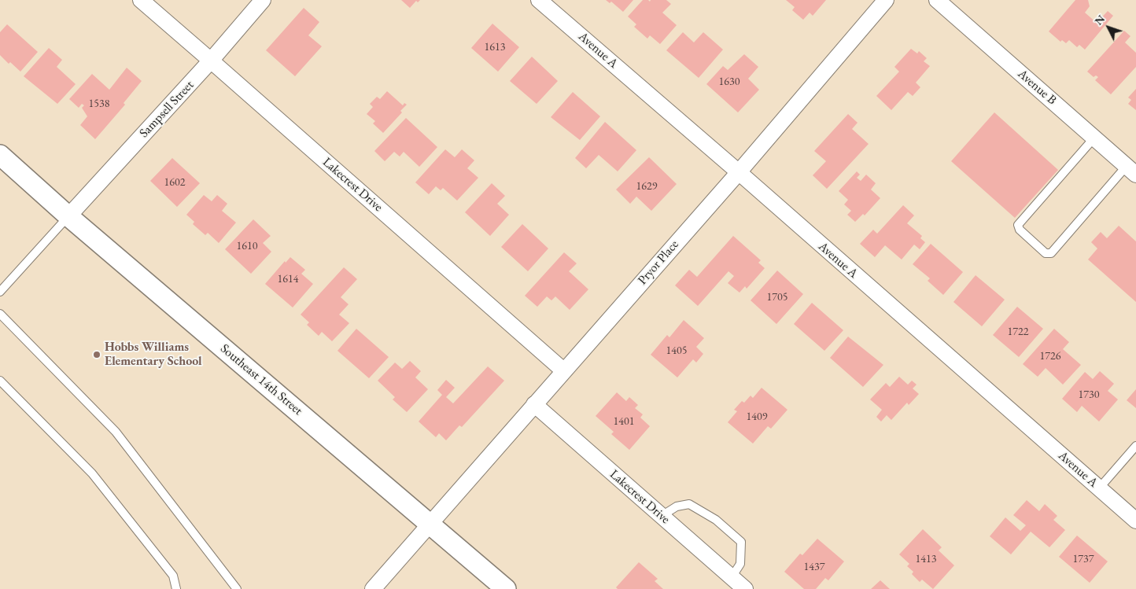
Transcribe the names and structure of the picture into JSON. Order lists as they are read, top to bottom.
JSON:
{
  "streets": {
    "street": [
      "Avenue A",
      "Avenue B",
      "Sampsell Street",
      "Lakecrest Drive",
      "Pryor Place",
      "Southeast 14th Street"
    ]
  },
  "crossings": [
    ["Avenue A", "Pryor Place"],
    ["Sampsell Street", "Lakecrest Drive"],
    ["Sampsell Street", "Southeast 14th Street"],
    ["Lakecrest Drive", "Pryor Place"],
    ["Pryor Place", "Southeast 14th Street"]
  ],
  "places": ["Hobbs Williams Elementary School"],
  "house_numbers": [
    "1613",
    "1630",
    "1538",
    "1602",
    "1629",
    "1610",
    "1614",
    "1705",
    "1722",
    "1405",
    "1726",
    "1730",
    "1409",
    "1401",
    "1413",
    "1737",
    "1437"
  ],
  "north": "top left"
}
